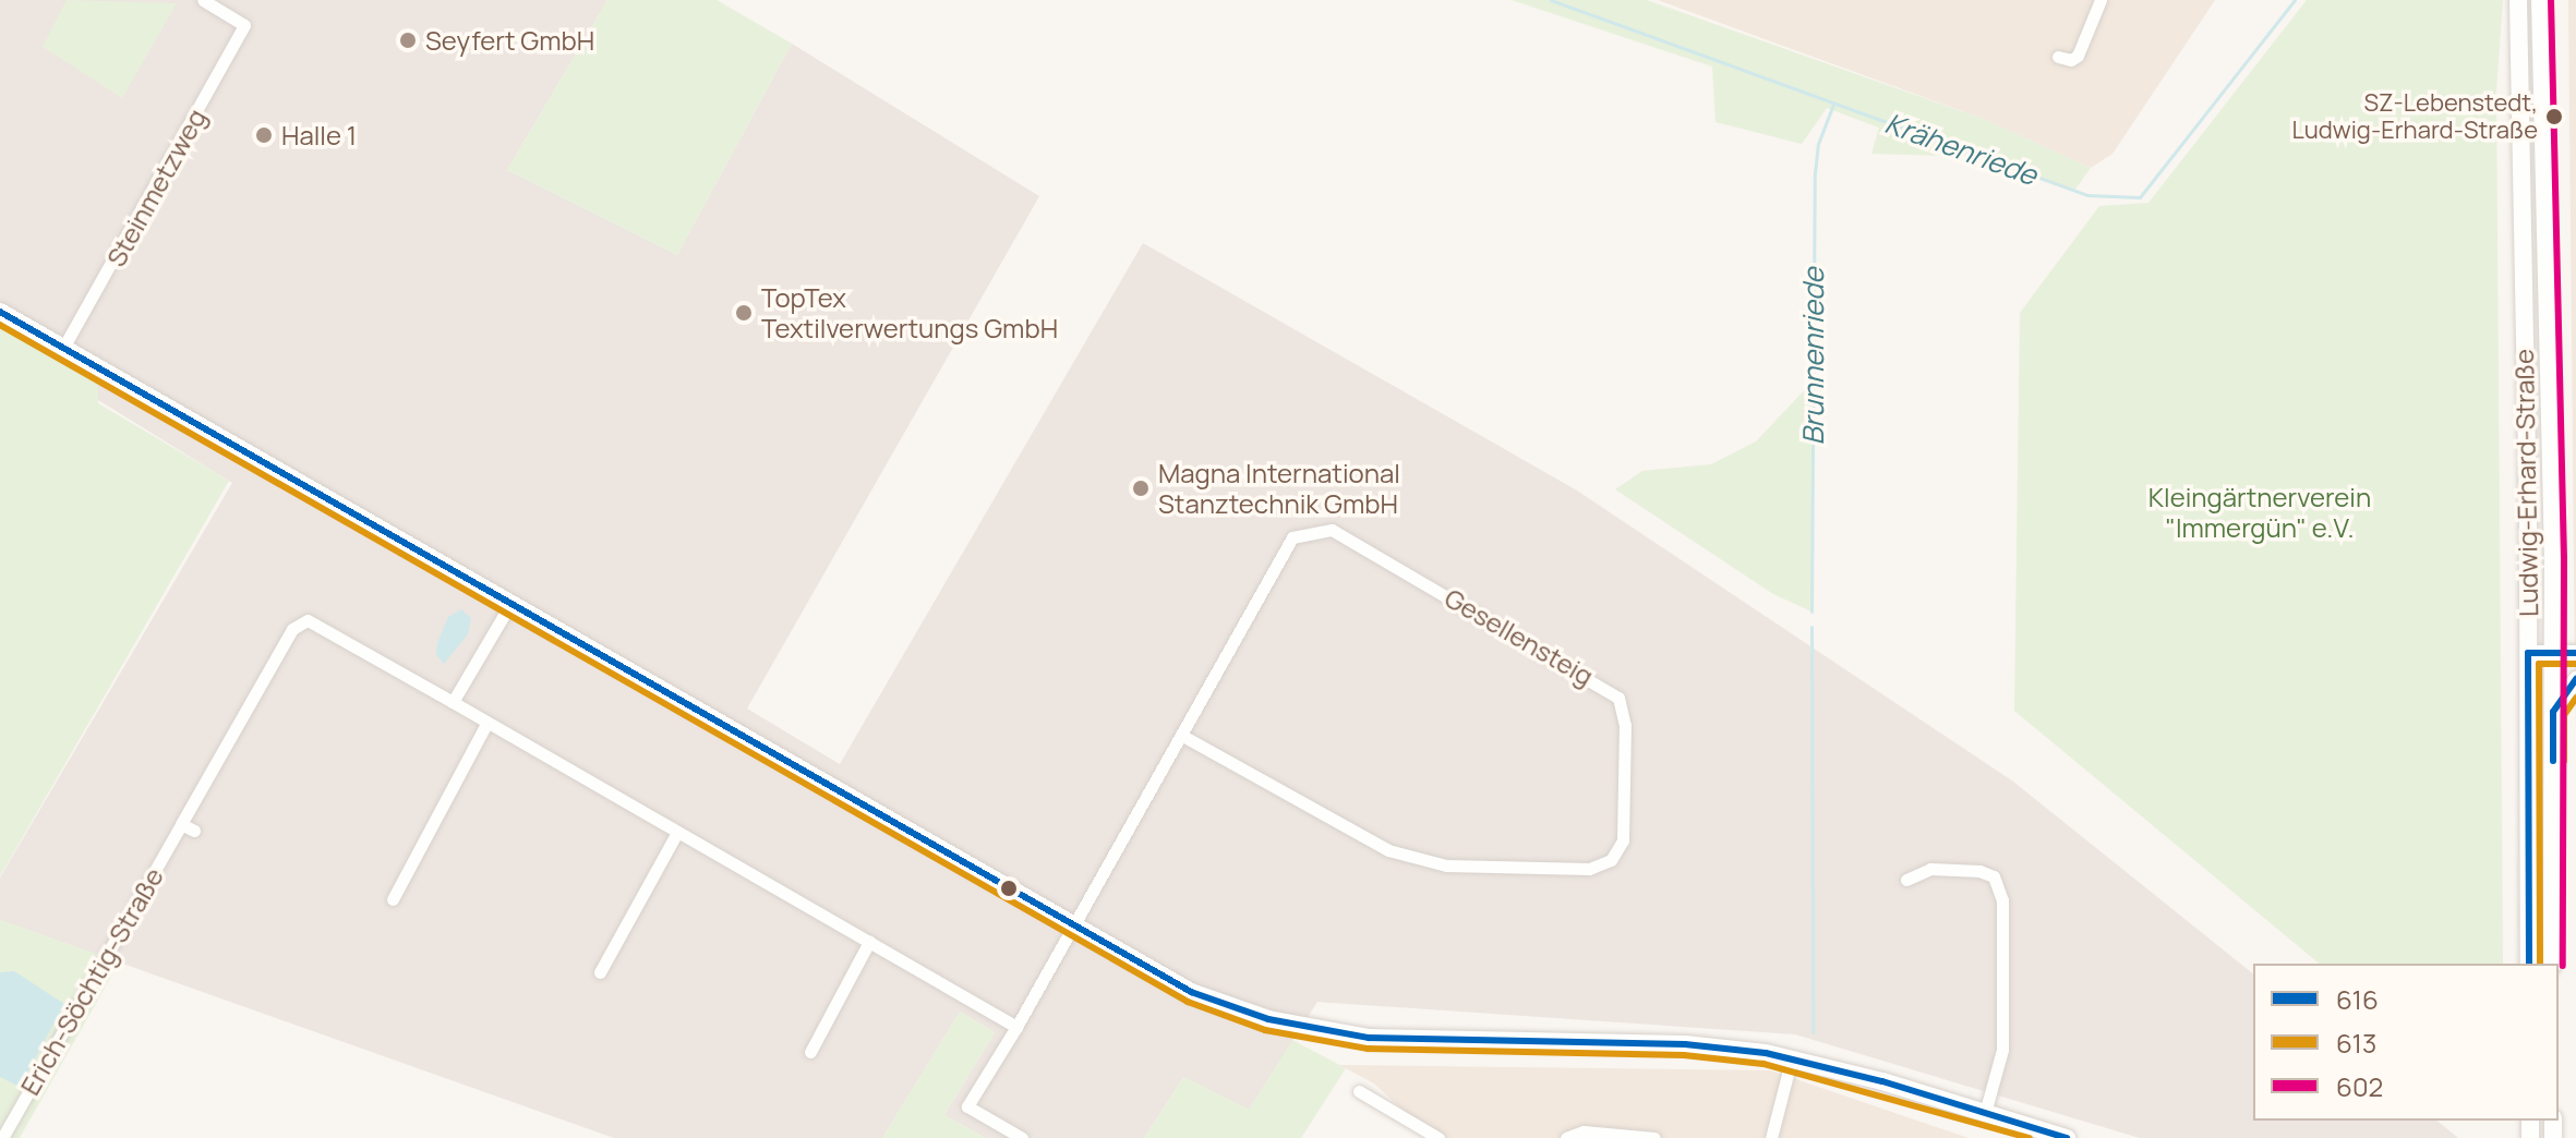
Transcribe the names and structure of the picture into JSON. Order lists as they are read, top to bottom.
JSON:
{
  "streets": {
    "main road": ["Ludwig-Erhard-Straße"],
    "street": ["Steinmetzweg", "Gesellensteig", "Erich-Söchtig-Straße"]
  },
  "water": ["Krähenriede", "Brunnenriede"],
  "parks": ["Kleingärtnerverein \"Immergün\" e.V."],
  "places": [
    "Seyfert GmbH",
    "SZ-Lebenstedt, Ludwig-Erhard-Straße",
    "Halle 1",
    "TopTex Textilverwertungs GmbH",
    "Magna International Stanztechnik GmbH"
  ],
  "lines": ["transit line 602", "transit line 616", "transit line 613"],
  "legend": ["616", "613", "602"]
}
